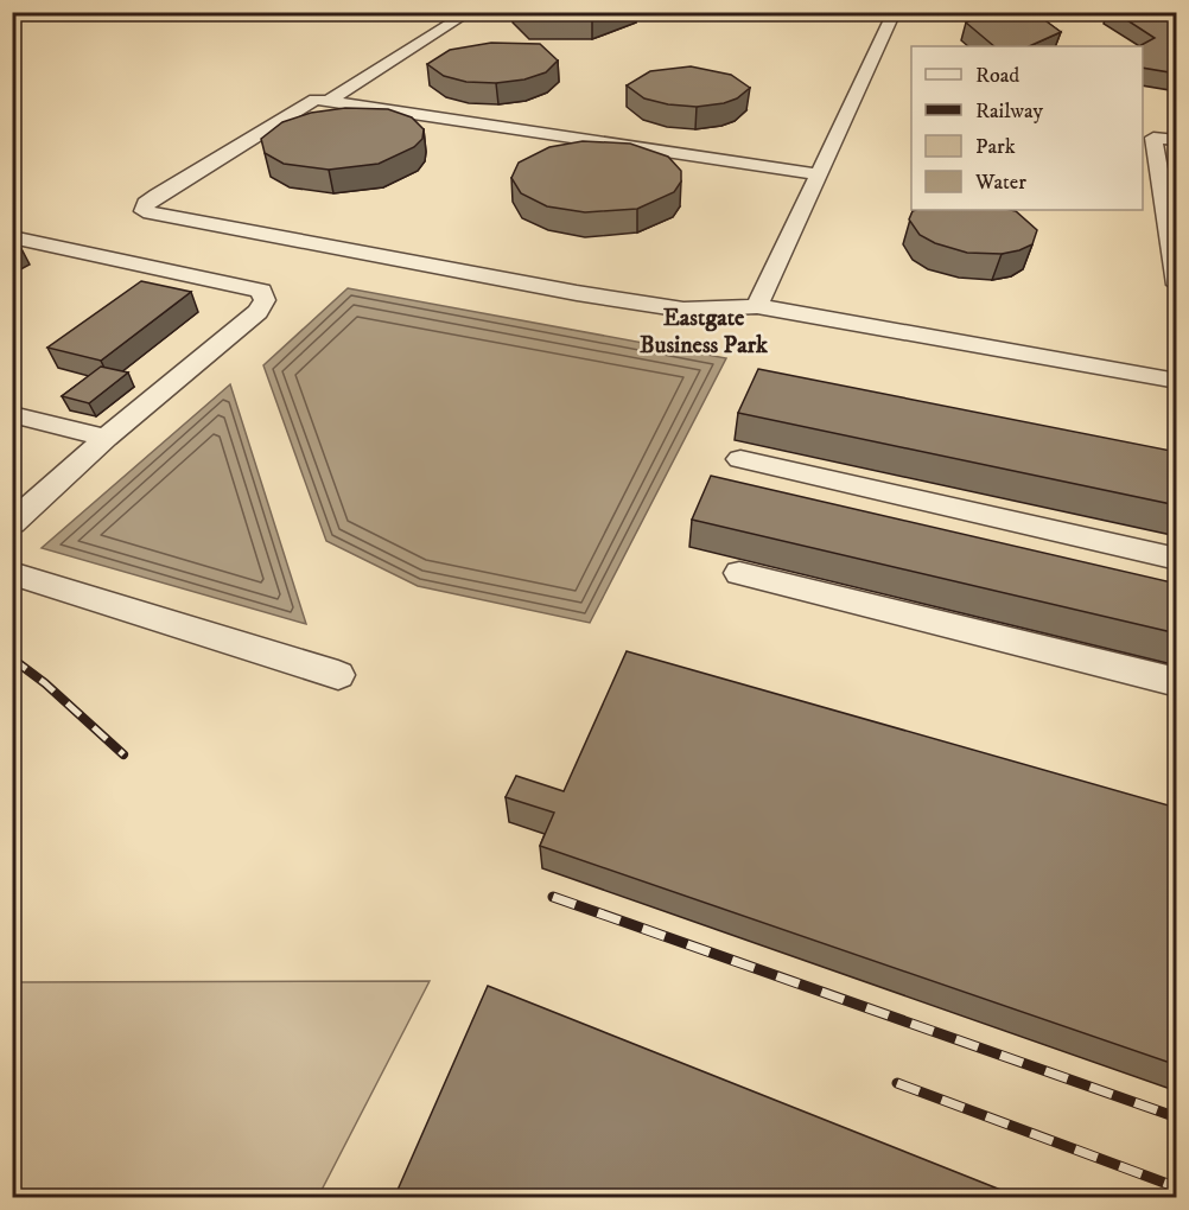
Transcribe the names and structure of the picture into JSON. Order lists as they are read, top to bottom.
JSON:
{
  "districts": ["Eastgate Business Park"],
  "legend": [
    "Road",
    "Railway",
    "Park",
    "Water"
  ]
}
